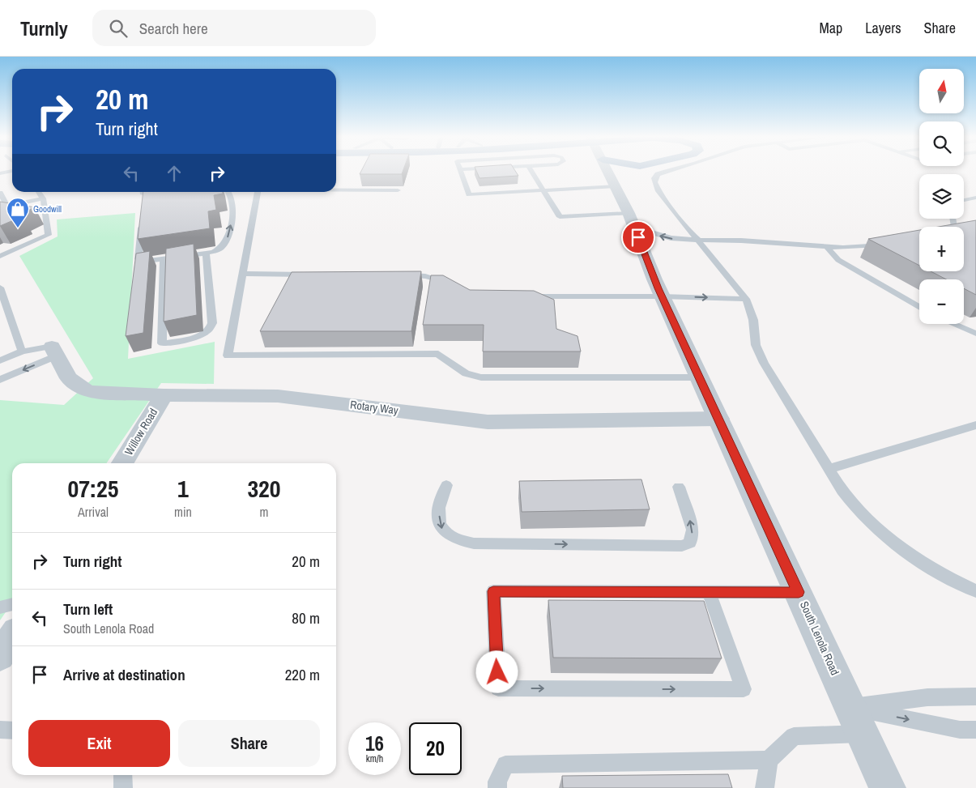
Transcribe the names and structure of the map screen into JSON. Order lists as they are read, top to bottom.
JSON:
{
  "streets": {
    "street": ["Rotary Way", "Willow Road", "South Lenola Road"]
  },
  "crossings": [
    ["Rotary Way", "Willow Road"],
    ["Rotary Way", "South Lenola Road"]
  ],
  "places": {
    "shop": ["Goodwill"]
  },
  "north": "top",
  "page": {
    "header": "Turnly",
    "search": "Search here",
    "nav": ["Map", "Layers", "Share"],
    "map_buttons": ["+", "−"],
    "turn": ["20 m", "Turn right"],
    "eta": [
      "07:25",
      "Arrival",
      "1",
      "min",
      "320",
      "m"
    ],
    "list": [
      {
        "name": "Turn right",
        "value": "20 m"
      },
      {
        "name": "Turn left",
        "note": "South Lenola Road",
        "value": "80 m"
      },
      {
        "name": "Arrive at destination",
        "value": "220 m"
      }
    ],
    "buttons": ["Exit", "Share"],
    "speed": "16 km/h",
    "limit": "20"
  }
}
